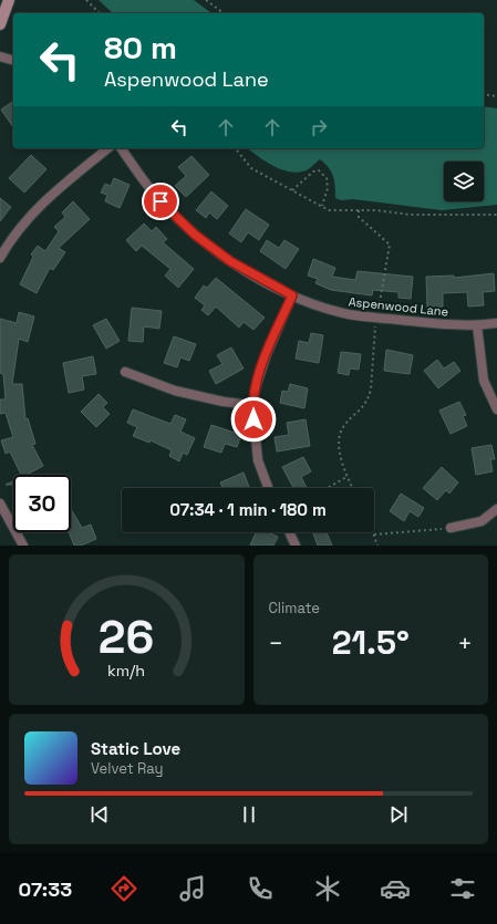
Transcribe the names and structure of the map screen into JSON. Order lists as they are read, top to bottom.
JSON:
{
  "streets": {
    "street": ["Aspenwood Lane"]
  },
  "page": {
    "turn": ["80 m", "Aspenwood Lane"],
    "limit": "30",
    "trip": "07:34 · 1 min · 180 m",
    "tile": "Climate",
    "heat": ["−", "21.5°", "+"],
    "song": ["Static Love", "Velvet Ray"],
    "tabs": "07:33",
    "gauge": ["26", "km/h"]
  }
}
